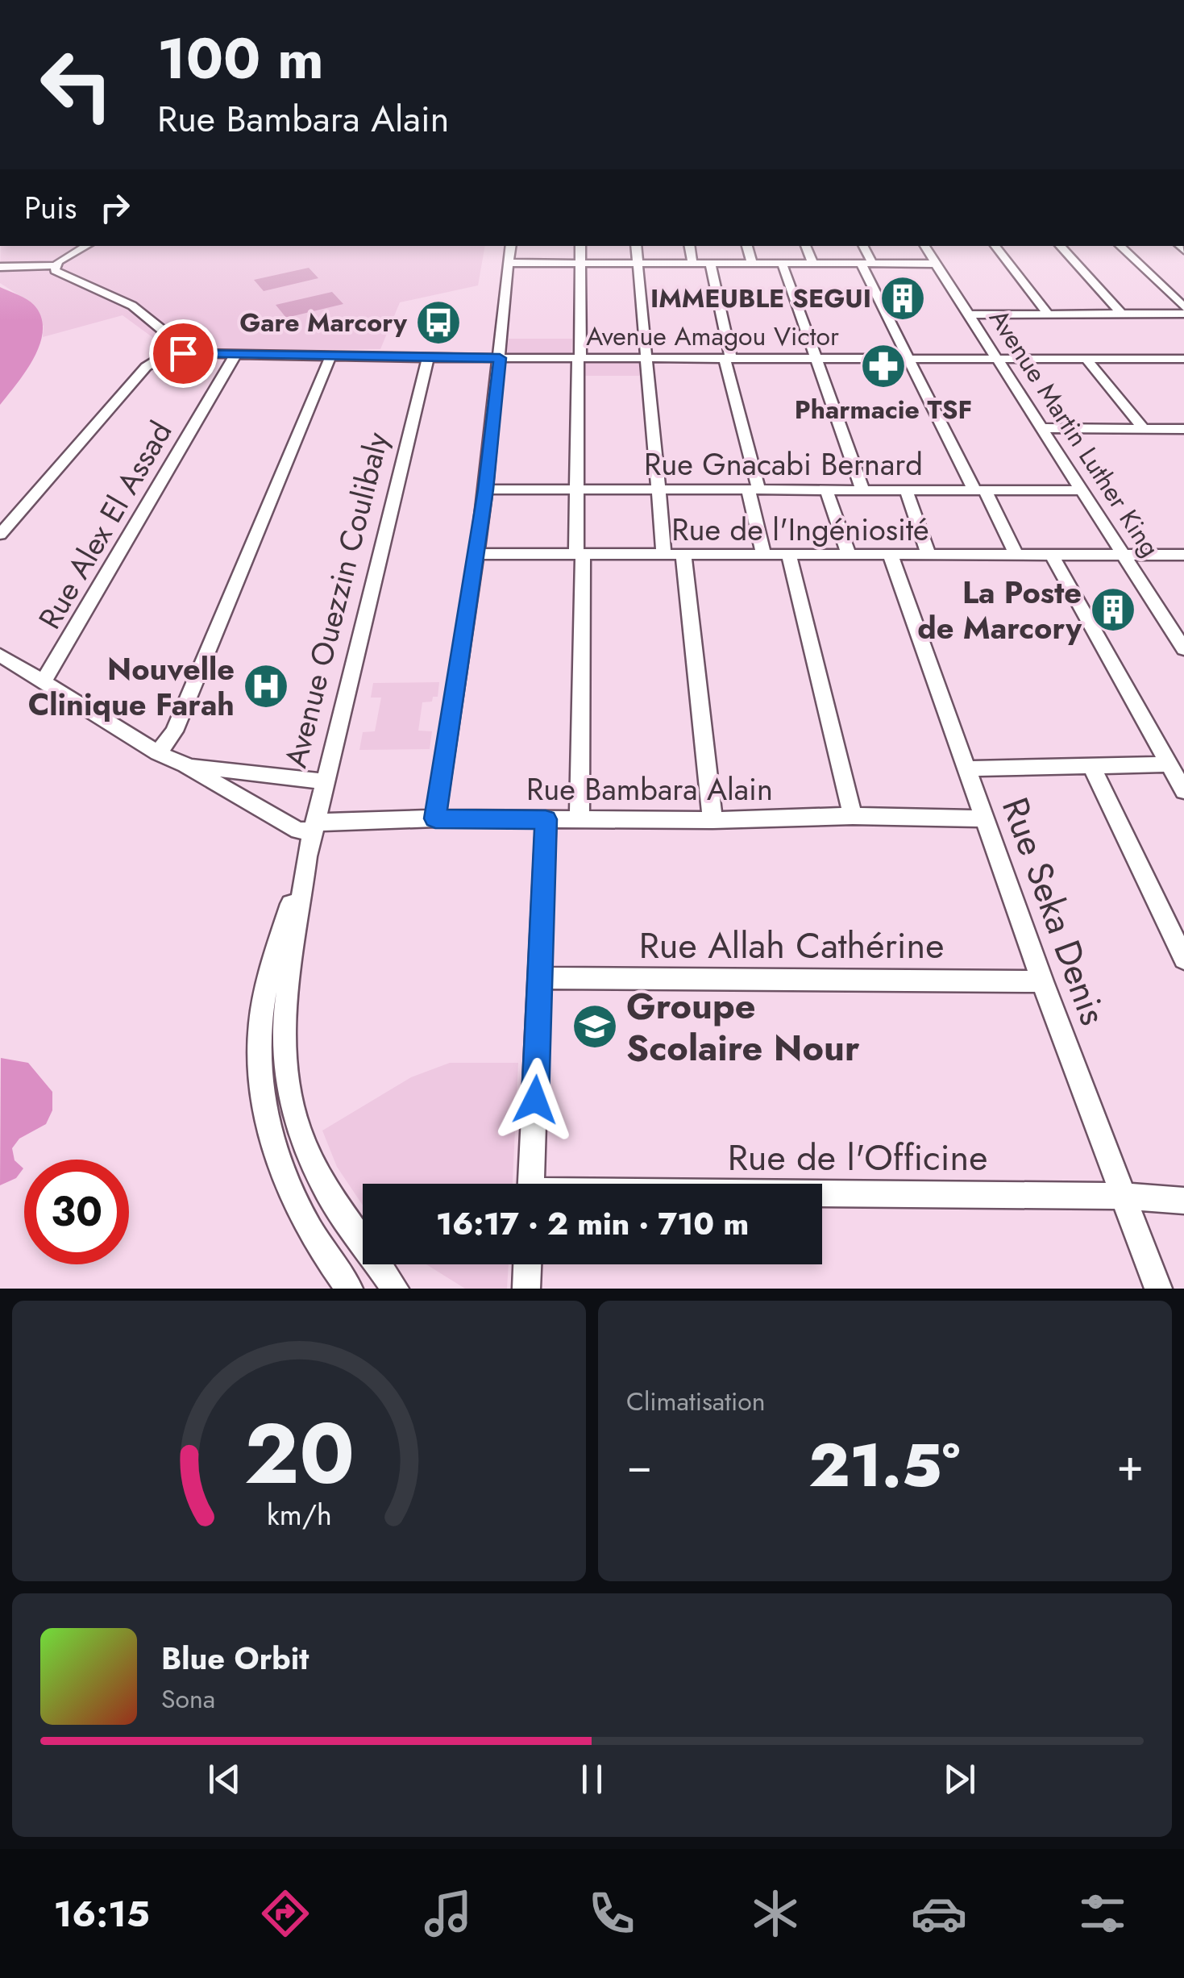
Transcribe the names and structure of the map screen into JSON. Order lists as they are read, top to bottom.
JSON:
{
  "streets": {
    "street": [
      "Avenue Amagou Victor",
      "Avenue Martin Luther King",
      "Rue Gnacabi Bernard",
      "Rue Alex El Assad",
      "Rue de l'Ingéniosité",
      "Avenue Ouezzin Coulibaly",
      "Rue Bambara Alain",
      "Rue Seka Denis",
      "Rue Allah Cathérine",
      "Rue de l'Officine"
    ]
  },
  "crossings": [
    ["Avenue Amagou Victor", "Avenue Martin Luther King"],
    ["Avenue Amagou Victor", "Rue Alex El Assad"],
    ["Avenue Amagou Victor", "Avenue Ouezzin Coulibaly"],
    ["Avenue Martin Luther King", "Rue Gnacabi Bernard"],
    ["Avenue Martin Luther King", "Rue de l'Ingéniosité"],
    ["Rue de l'Ingéniosité", "Rue Seka Denis"],
    ["Avenue Ouezzin Coulibaly", "Rue Bambara Alain"],
    ["Rue Bambara Alain", "Rue Seka Denis"],
    ["Rue Seka Denis", "Rue Allah Cathérine"],
    ["Rue Seka Denis", "Rue de l'Officine"]
  ],
  "places": {
    "building": ["IMMEUBLE SEGUI", "La Poste de Marcory"],
    "bus stop": ["Gare Marcory"],
    "pharmacy": ["Pharmacie TSF"],
    "hospital": ["Nouvelle Clinique Farah"],
    "school or university": ["Groupe Scolaire Nour"]
  },
  "page": {
    "turn": ["100 m", "Rue Bambara Alain"],
    "then": "Puis",
    "limit": "30",
    "trip": "16:17 · 2 min · 710 m",
    "tile": "Climatisation",
    "heat": ["−", "21.5°", "+"],
    "song": ["Blue Orbit", "Sona"],
    "tabs": "16:15",
    "gauge": ["20", "km/h"]
  }
}
